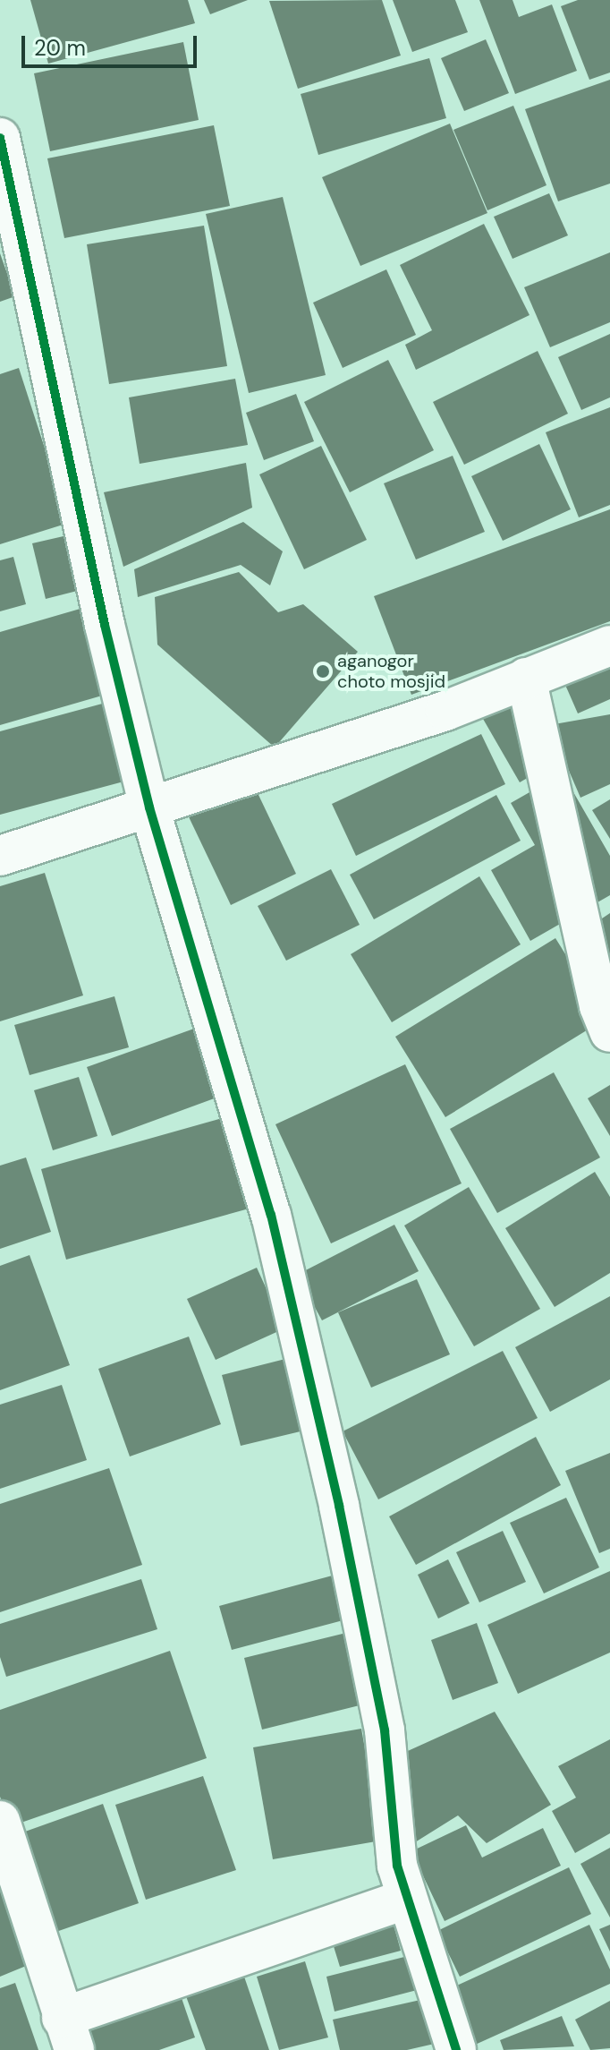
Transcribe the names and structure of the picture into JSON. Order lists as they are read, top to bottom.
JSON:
{
  "places": ["aganogor choto mosjid"],
  "scale_bar": "20 m"
}
